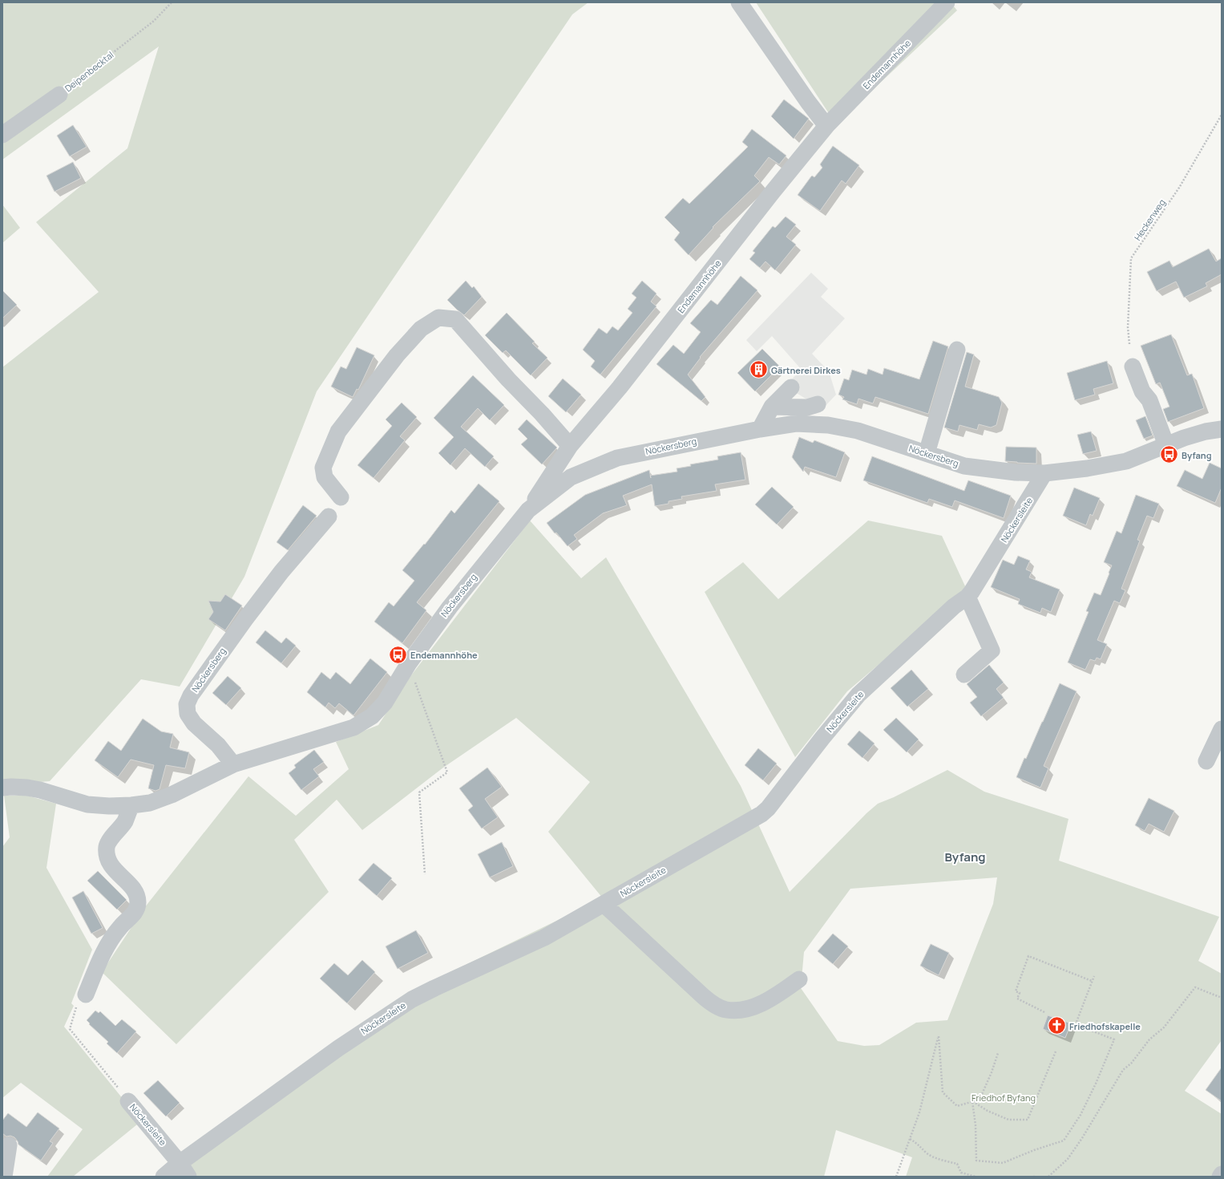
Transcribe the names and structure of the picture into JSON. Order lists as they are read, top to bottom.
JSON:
{
  "streets": {
    "street": [
      "Endemannhöhe",
      "Deipenbecktal",
      "Nöckersberg",
      "Nöckersleite"
    ],
    "path": ["Heckenweg"]
  },
  "crossings": [
    ["Endemannhöhe", "Nöckersberg"],
    ["Nöckersberg", "Nöckersleite"]
  ],
  "districts": ["Byfang"],
  "parks": ["Friedhof Byfang"],
  "places": {
    "building": ["Gärtnerei Dirkes"],
    "bus stop": ["Byfang", "Endemannhöhe"],
    "church": ["Friedhofskapelle"]
  }
}
